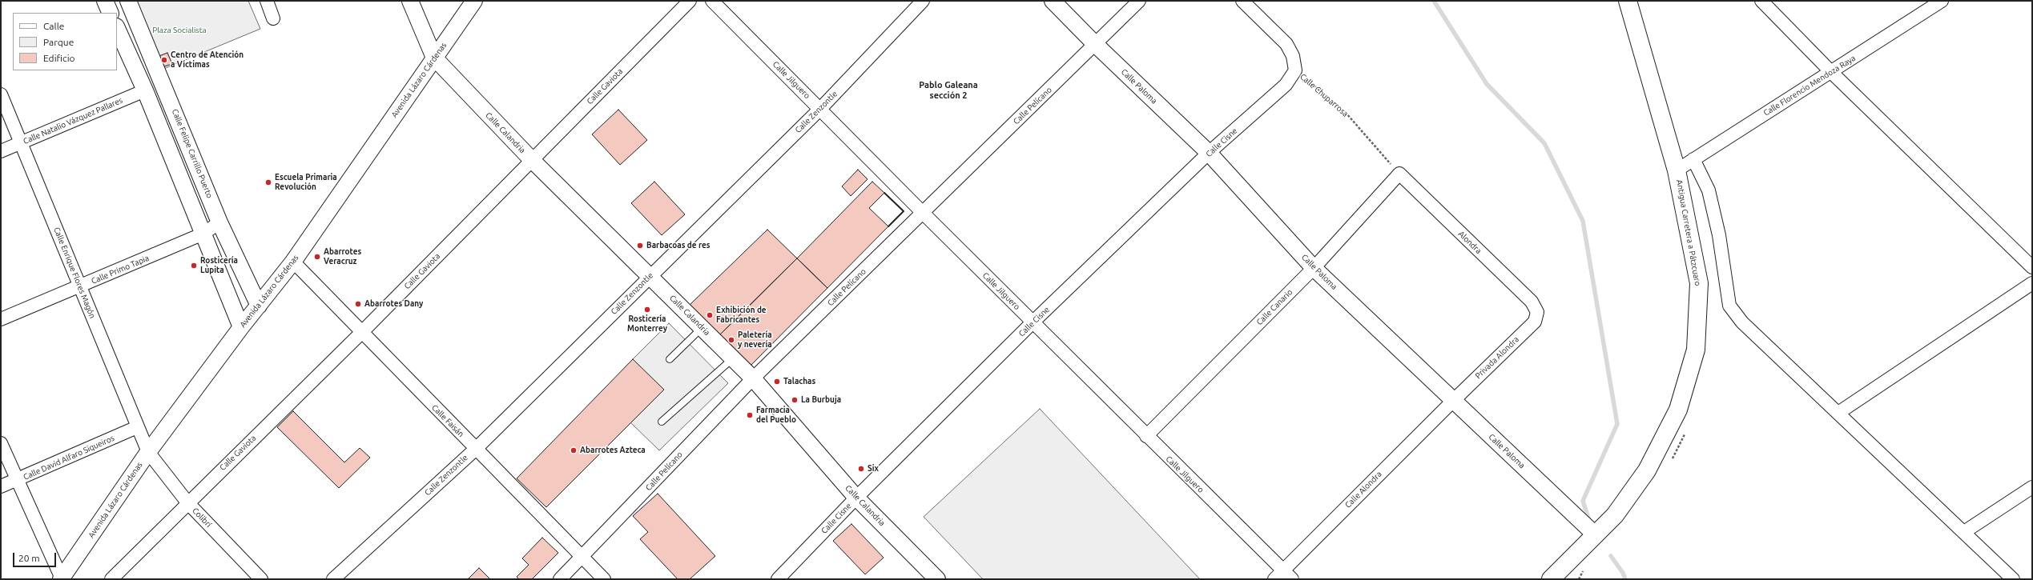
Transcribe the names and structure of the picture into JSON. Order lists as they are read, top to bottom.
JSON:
{
  "streets": {
    "main road": ["Antigua Carretera a Pátzcuaro"],
    "street": [
      "Avenida Lázaro Cárdenas",
      "Calle Jilguero",
      "Calle Florencio Mendoza Raya",
      "Calle Gaviota",
      "Calle Paloma",
      "Calle Chuparrosa",
      "Calle Pelícano",
      "Calle Zenzontle",
      "Calle Natalio Vázquez Pallares",
      "Calle Calandria",
      "Calle Cisne",
      "Calle Felipe Carrillo Puerto",
      "Alondra",
      "Calle Primo Tapia",
      "Calle Enrique Flores Magón",
      "Calle Canario",
      "Privada Alondra",
      "Calle Faisán",
      "Calle David Alfaro Siqueiros",
      "Calle Alondra",
      "Colibrí"
    ]
  },
  "crossings": [
    ["Avenida Lázaro Cárdenas", "Calle Calandria"],
    ["Avenida Lázaro Cárdenas", "Calle Felipe Carrillo Puerto"],
    ["Avenida Lázaro Cárdenas", "Calle Enrique Flores Magón"],
    ["Avenida Lázaro Cárdenas", "Calle Faisán"],
    ["Avenida Lázaro Cárdenas", "Colibrí"],
    ["Calle Jilguero", "Calle Pelícano"],
    ["Calle Jilguero", "Calle Zenzontle"],
    ["Calle Jilguero", "Calle Cisne"],
    ["Calle Jilguero", "Calle Canario"],
    ["Calle Jilguero", "Calle Alondra"],
    ["Calle Florencio Mendoza Raya", "Antigua Carretera a Pátzcuaro"],
    ["Calle Gaviota", "Calle Calandria"],
    ["Calle Gaviota", "Calle Faisán"],
    ["Calle Gaviota", "Colibrí"],
    ["Calle Paloma", "Calle Pelícano"],
    ["Calle Paloma", "Calle Cisne"],
    ["Calle Paloma", "Antigua Carretera a Pátzcuaro"],
    ["Calle Paloma", "Calle Canario"],
    ["Calle Paloma", "Privada Alondra"],
    ["Calle Paloma", "Calle Alondra"],
    ["Calle Chuparrosa", "Calle Cisne"],
    ["Calle Chuparrosa", "Alondra"],
    ["Calle Chuparrosa", "Calle Canario"],
    ["Calle Pelícano", "Calle Calandria"],
    ["Calle Pelícano", "Calle Faisán"],
    ["Calle Zenzontle", "Calle Calandria"],
    ["Calle Zenzontle", "Calle Faisán"],
    ["Calle Natalio Vázquez Pallares", "Calle Enrique Flores Magón"],
    ["Calle Calandria", "Calle Cisne"],
    ["Calle Felipe Carrillo Puerto", "Calle Primo Tapia"],
    ["Alondra", "Calle Canario"],
    ["Alondra", "Privada Alondra"],
    ["Calle Primo Tapia", "Calle Enrique Flores Magón"],
    ["Calle Enrique Flores Magón", "Calle David Alfaro Siqueiros"],
    ["Calle Enrique Flores Magón", "Colibrí"],
    ["Privada Alondra", "Calle Alondra"]
  ],
  "districts": ["Pablo Galeana sección 2"],
  "parks": ["Plaza Socialista"],
  "places": [
    "Centro de Atención a Víctimas",
    "Escuela Primaria Revolución",
    "Barbacoas de res",
    "Abarrotes Veracruz",
    "Rosticería Lupita",
    "Abarrotes Dany",
    "Rosticería Monterrey",
    "Exhibición de Fabricantes",
    "Paletería y nevería",
    "Talachas",
    "La Burbuja",
    "Farmacia del Pueblo",
    "Abarrotes Azteca",
    "Six"
  ],
  "legend": ["Calle", "Parque", "Edificio"],
  "scale_bar": "20 m"
}
